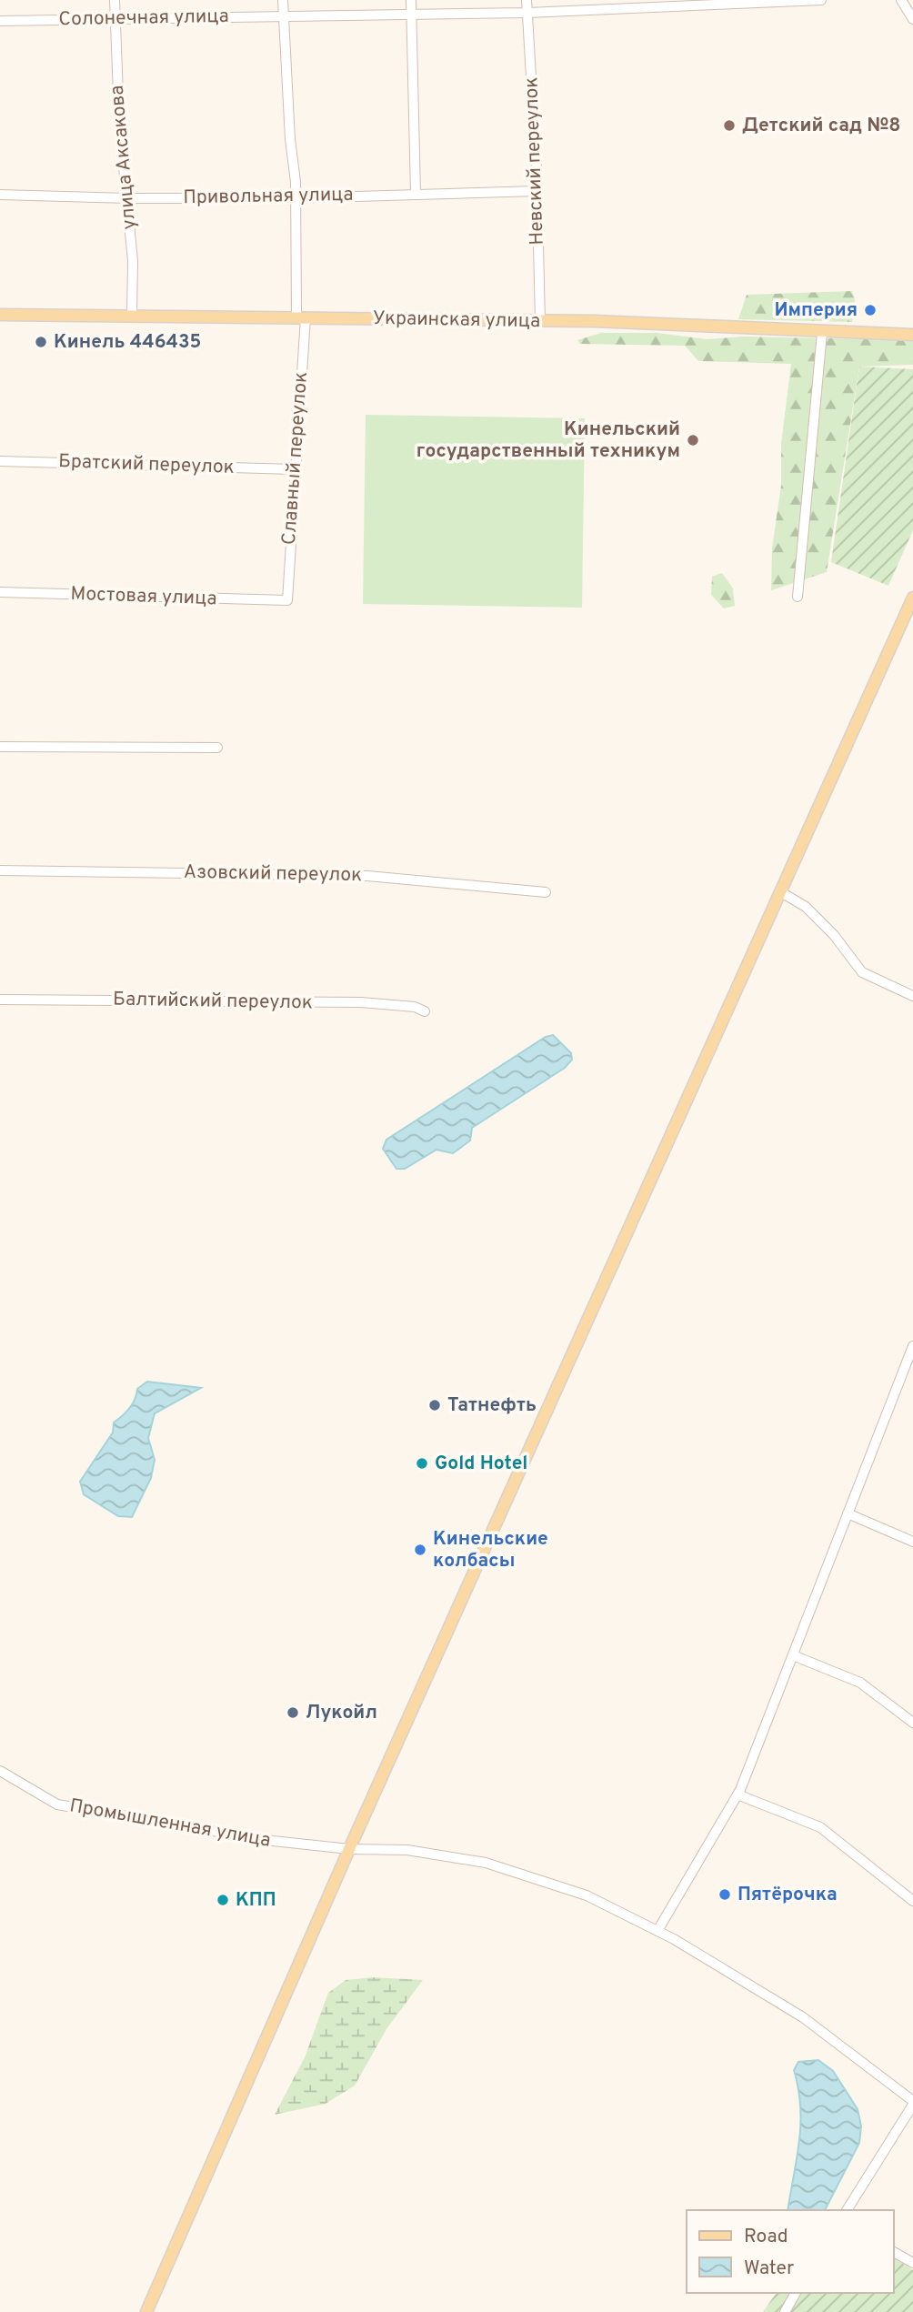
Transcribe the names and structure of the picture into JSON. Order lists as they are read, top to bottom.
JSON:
{
  "streets": {
    "main road": ["Украинская улица"],
    "street": [
      "Солонечная улица",
      "улица Аксакова",
      "Невский переулок",
      "Привольная улица",
      "Славный переулок",
      "Братский переулок",
      "Мостовая улица",
      "Азовский переулок",
      "Балтийский переулок",
      "Промышленная улица"
    ]
  },
  "crossings": [
    ["Солонечная улица", "улица Аксакова"],
    ["Солонечная улица", "Невский переулок"],
    ["Солонечная улица", "Славный переулок"],
    ["улица Аксакова", "Привольная улица"],
    ["улица Аксакова", "Украинская улица"],
    ["Невский переулок", "Привольная улица"],
    ["Невский переулок", "Украинская улица"],
    ["Привольная улица", "Славный переулок"],
    ["Украинская улица", "Славный переулок"],
    ["Славный переулок", "Братский переулок"],
    ["Славный переулок", "Мостовая улица"]
  ],
  "places": [
    "Детский сад №8",
    "Империя",
    "Кинель 446435",
    "Кинельский государственный техникум",
    "Татнефть",
    "Gold Hotel",
    "Кинельские колбасы",
    "Лукойл",
    "Пятёрочка",
    "КПП"
  ],
  "legend": ["Road", "Water"]
}
